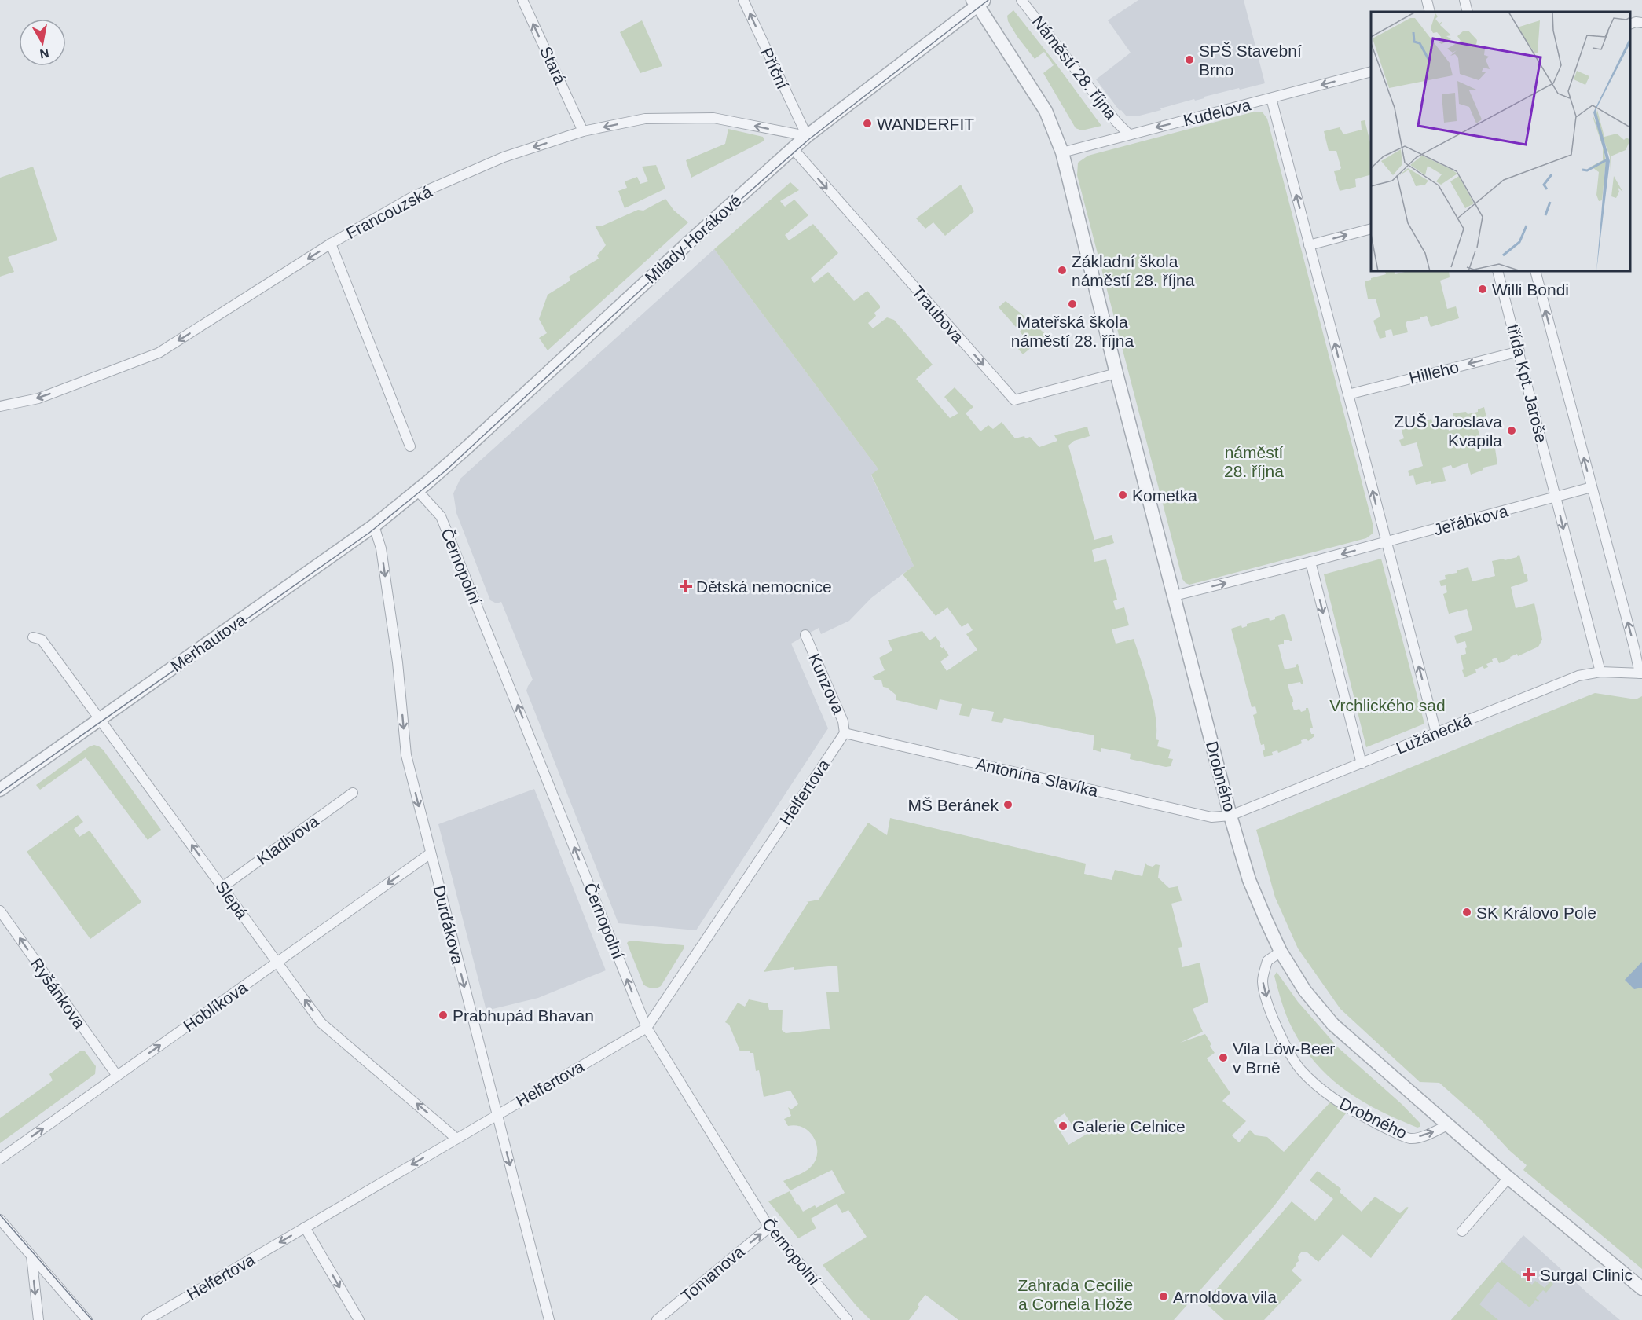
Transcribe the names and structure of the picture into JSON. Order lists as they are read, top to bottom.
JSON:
{
  "streets": {
    "street": [
      "Stará",
      "Náměstí 28. října",
      "Příční",
      "Kudelova",
      "Francouzská",
      "Milady Horákové",
      "Traubova",
      "Hilleho",
      "třída Kpt. Jaroše",
      "Jeřábkova",
      "Černopolní",
      "Merhautova",
      "Kunzova",
      "Lužánecká",
      "Drobného",
      "Antonína Slavíka",
      "Helfertova",
      "Kladivova",
      "Slepá",
      "Durďákova",
      "Ryšánkova",
      "Hoblíkova",
      "Tomanova"
    ]
  },
  "crossings": [
    ["Stará", "Francouzská"],
    ["Náměstí 28. října", "Kudelova"],
    ["Příční", "Francouzská"],
    ["Příční", "Milady Horákové"],
    ["Francouzská", "Milady Horákové"],
    ["Milady Horákové", "Traubova"],
    ["Milady Horákové", "Černopolní"],
    ["Milady Horákové", "Merhautova"],
    ["Hilleho", "třída Kpt. Jaroše"],
    ["třída Kpt. Jaroše", "Jeřábkova"],
    ["třída Kpt. Jaroše", "Lužánecká"],
    ["Černopolní", "Merhautova"],
    ["Černopolní", "Helfertova"],
    ["Černopolní", "Tomanova"],
    ["Merhautova", "Slepá"],
    ["Merhautova", "Durďákova"],
    ["Kunzova", "Antonína Slavíka"],
    ["Kunzova", "Helfertova"],
    ["Lužánecká", "Drobného"],
    ["Lužánecká", "Antonína Slavíka"],
    ["Drobného", "Antonína Slavíka"],
    ["Antonína Slavíka", "Helfertova"],
    ["Helfertova", "Slepá"],
    ["Helfertova", "Durďákova"],
    ["Kladivova", "Slepá"],
    ["Slepá", "Hoblíkova"],
    ["Durďákova", "Hoblíkova"],
    ["Ryšánkova", "Hoblíkova"]
  ],
  "one_way": [
    "Stará",
    "Příční",
    "Kudelova",
    "Francouzská",
    "Traubova",
    "Hilleho",
    "Černopolní",
    "Helfertova",
    "Slepá",
    "Durďákova",
    "Ryšánkova",
    "Tomanova"
  ],
  "parks": ["náměstí 28. října", "Vrchlického sad", "Zahrada Cecilie a Cornela Hože"],
  "places": {
    "other": [
      "SPŠ Stavební Brno",
      "WANDERFIT",
      "Základní škola náměstí 28. října",
      "Willi Bondi",
      "Mateřská škola náměstí 28. října",
      "ZUŠ Jaroslava Kvapila",
      "Kometka",
      "MŠ Beránek",
      "SK Královo Pole",
      "Prabhupád Bhavan",
      "Vila Löw-Beer v Brně",
      "Galerie Celnice",
      "Arnoldova vila"
    ],
    "health": ["Dětská nemocnice", "Surgal Clinic"]
  },
  "north": "bottom"
}
